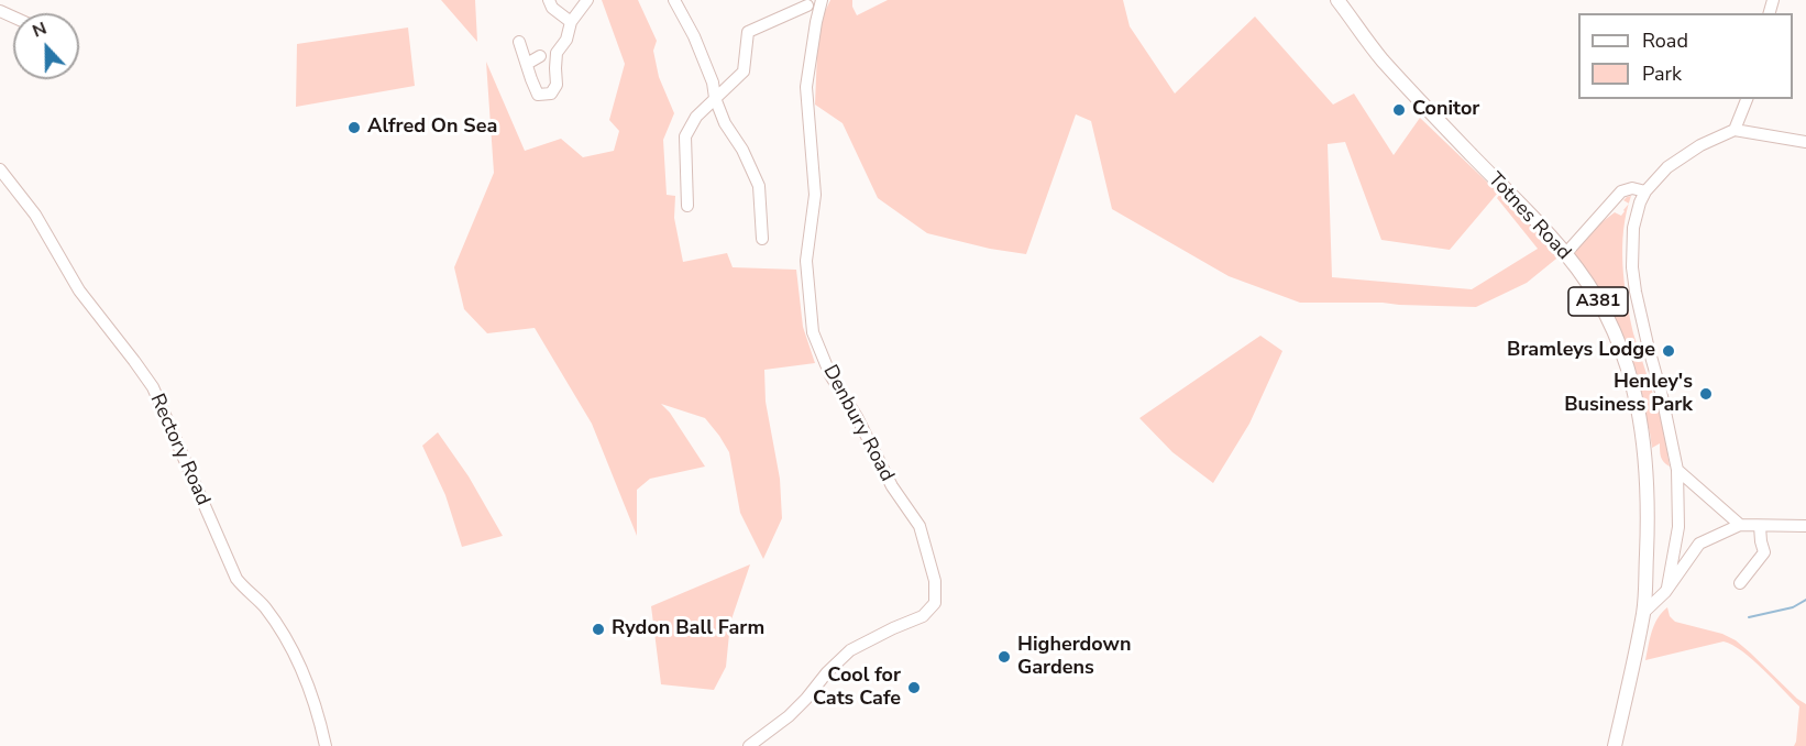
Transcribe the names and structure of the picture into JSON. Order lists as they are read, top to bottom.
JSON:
{
  "streets": {
    "main road": ["Totnes Road", "A381"],
    "street": ["Denbury Road", "Rectory Road"]
  },
  "places": [
    "Conitor",
    "Alfred On Sea",
    "Bramleys Lodge",
    "Henley's Business Park",
    "Rydon Ball Farm",
    "Higherdown Gardens",
    "Cool for Cats Cafe"
  ],
  "legend": ["Road", "Park"],
  "north": "top"
}
